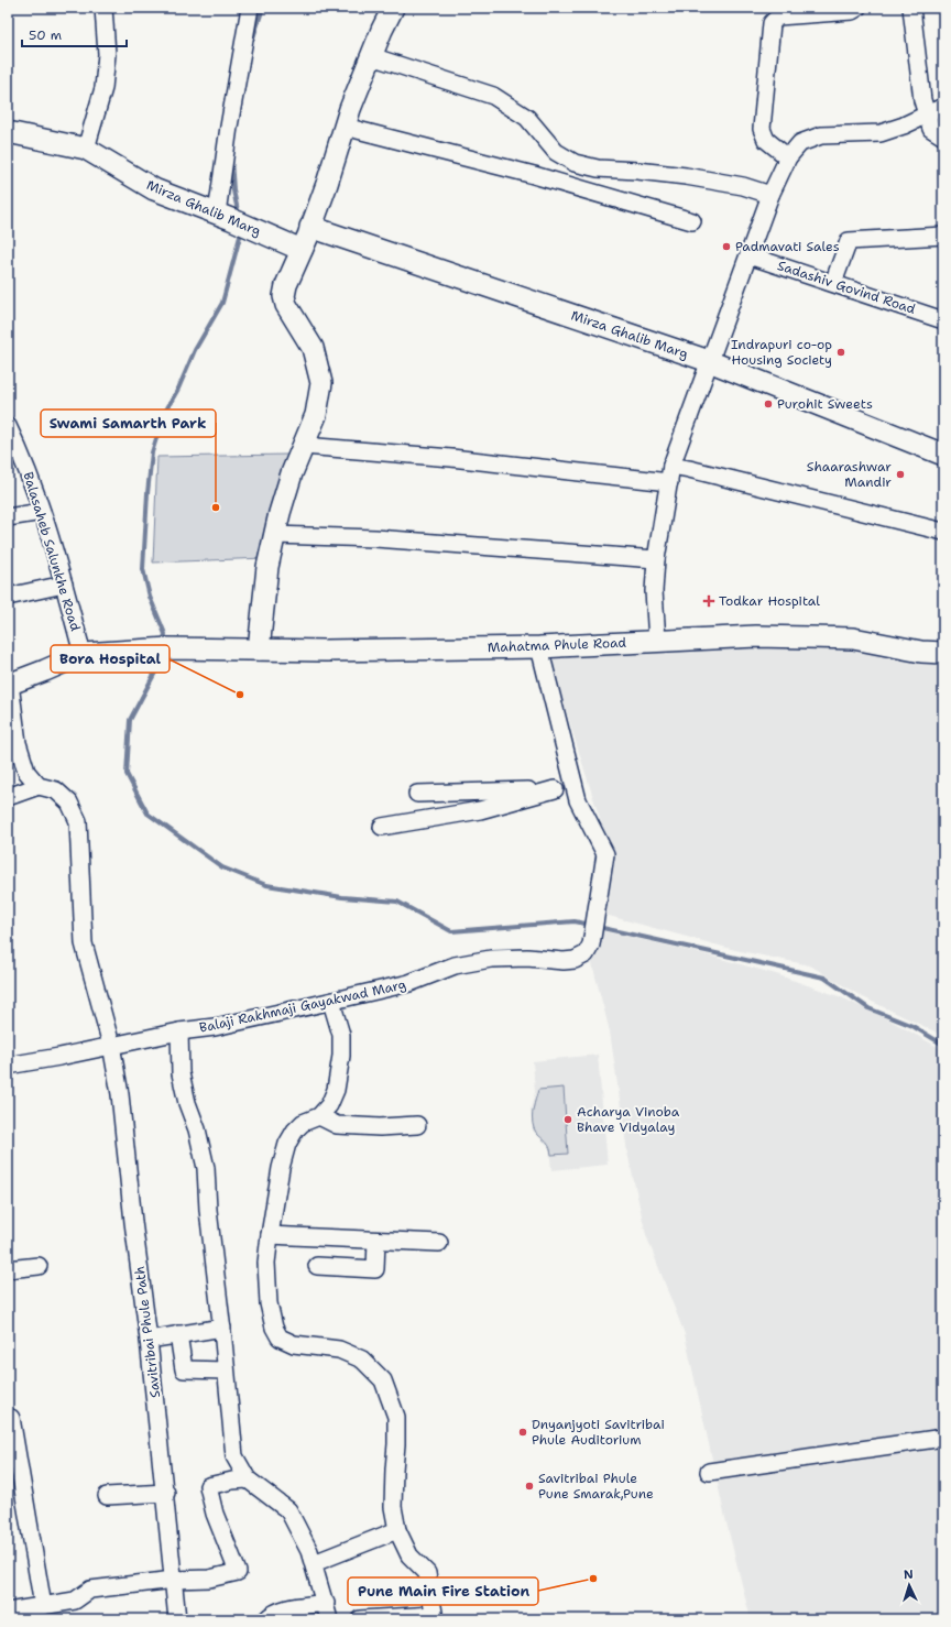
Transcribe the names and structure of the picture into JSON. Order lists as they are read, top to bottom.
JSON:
{
  "streets": {
    "street": [
      "Mirza Ghalib Marg",
      "Sadashiv Govind Road",
      "Balasaheb Salunkhe Road",
      "Mahatma Phule Road",
      "Balaji Rakhmaji Gayakwad Marg",
      "Savitribai Phule Path"
    ]
  },
  "crossings": [
    ["Balasaheb Salunkhe Road", "Mahatma Phule Road"],
    ["Balaji Rakhmaji Gayakwad Marg", "Savitribai Phule Path"]
  ],
  "places": {
    "other": [
      "Padmavati Sales",
      "Indrapuri co-op Housing Society",
      "Purohit Sweets",
      "Shaarashwar Mandir",
      "Swami Samarth Park",
      "Bora Hospital",
      "Acharya Vinoba Bhave Vidyalay",
      "Dnyanjyoti Savitribai Phule Auditorium",
      "Savitribai Phule Pune Smarak,Pune",
      "Pune Main Fire Station"
    ],
    "health": ["Todkar Hospital"]
  },
  "scale_bar": "50 m",
  "north": "top"
}
